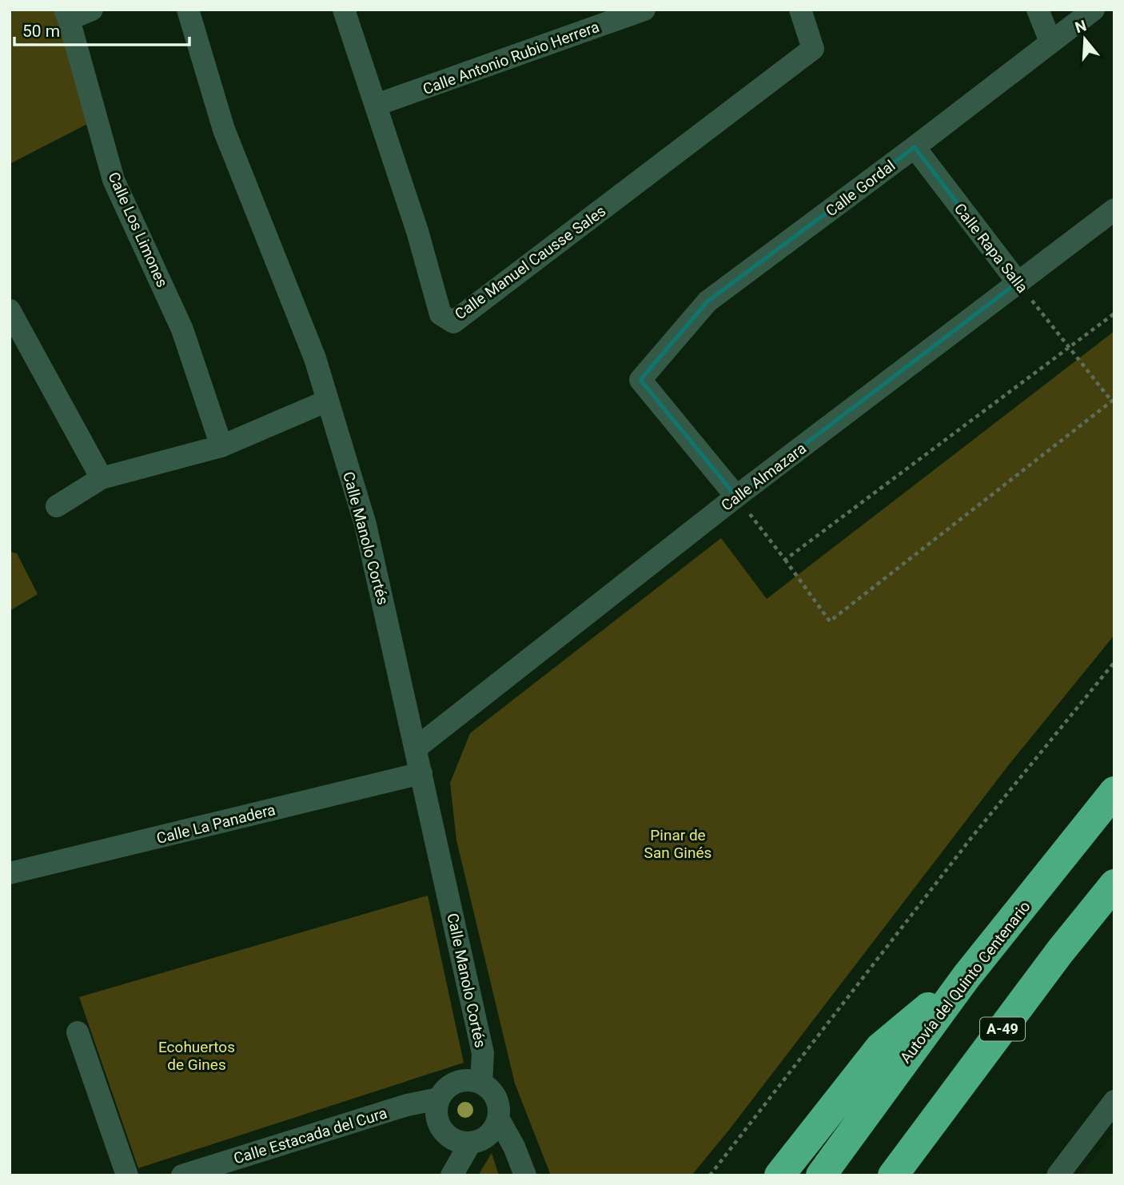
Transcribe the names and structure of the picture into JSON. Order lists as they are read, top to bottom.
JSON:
{
  "streets": {
    "highway": ["Autovía del Quinto Centenario", "A-49"],
    "street": [
      "Calle Antonio Rubio Herrera",
      "Calle Gordal",
      "Calle Los Limones",
      "Calle Rapa Salla",
      "Calle Manuel Causse Sales",
      "Calle Almazara",
      "Calle Manolo Cortés",
      "Calle La Panadera",
      "Calle Estacada del Cura"
    ]
  },
  "crossings": [
    ["Calle Antonio Rubio Herrera", "Calle Manuel Causse Sales"],
    ["Calle Gordal", "Calle Rapa Salla"],
    ["Calle Gordal", "Calle Almazara"],
    ["Calle Rapa Salla", "Calle Almazara"],
    ["Calle Almazara", "Calle Manolo Cortés"],
    ["Calle Manolo Cortés", "Calle La Panadera"],
    ["Calle Manolo Cortés", "Calle Estacada del Cura"]
  ],
  "parks": ["Pinar de San Ginés", "Ecohuertos de Gines"],
  "scale_bar": "50 m",
  "north": "top"
}
